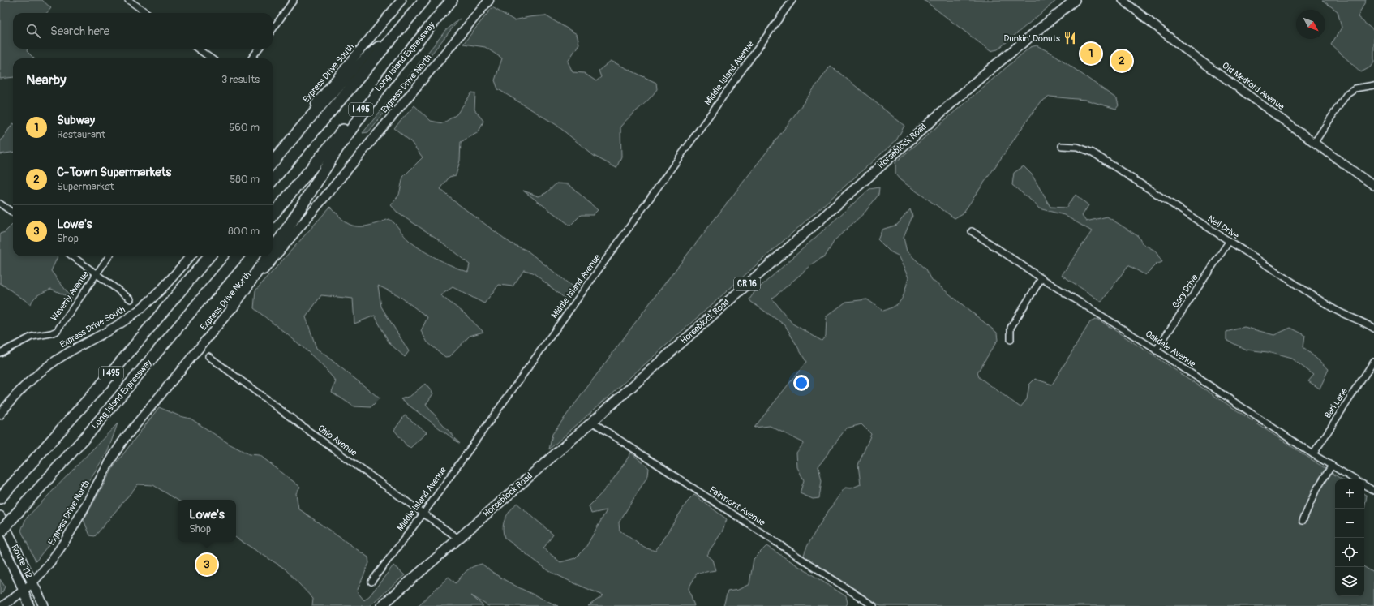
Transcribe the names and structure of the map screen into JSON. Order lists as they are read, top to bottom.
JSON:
{
  "streets": {
    "highway": ["Long Island Expressway", "I 495"],
    "main road": [
      "Express Drive South",
      "Express Drive North",
      "Horseblock Road",
      "CR 16",
      "Route 112"
    ],
    "street": [
      "Middle Island Avenue",
      "Old Medford Avenue",
      "Neil Drive",
      "Gary Drive",
      "Waverly Avenue",
      "Oakdale Avenue",
      "Bari Lane",
      "Ohio Avenue",
      "Fairmont Avenue"
    ]
  },
  "crossings": [
    ["Middle Island Avenue", "Ohio Avenue"],
    ["Express Drive North", "Route 112"],
    ["Horseblock Road", "Ohio Avenue"],
    ["Horseblock Road", "Fairmont Avenue"],
    ["Neil Drive", "Gary Drive"],
    ["Gary Drive", "Oakdale Avenue"],
    ["Oakdale Avenue", "Bari Lane"]
  ],
  "places": {
    "restaurant": ["Dunkin' Donuts"]
  },
  "north": "bottom right",
  "page": {
    "search": "Search here",
    "pins": ["1", "2", "3"],
    "heading": ["Nearby", "3 results"],
    "list": [
      {
        "mark": "1",
        "name": "Subway",
        "note": "Restaurant",
        "value": "560 m"
      },
      {
        "mark": "2",
        "name": "C‑Town Supermarkets",
        "note": "Supermarket",
        "value": "580 m"
      },
      {
        "mark": "3",
        "name": "Lowe's",
        "note": "Shop",
        "value": "800 m"
      }
    ],
    "map_buttons": ["+", "−"],
    "popup": ["Lowe's", "Shop"]
  }
}
